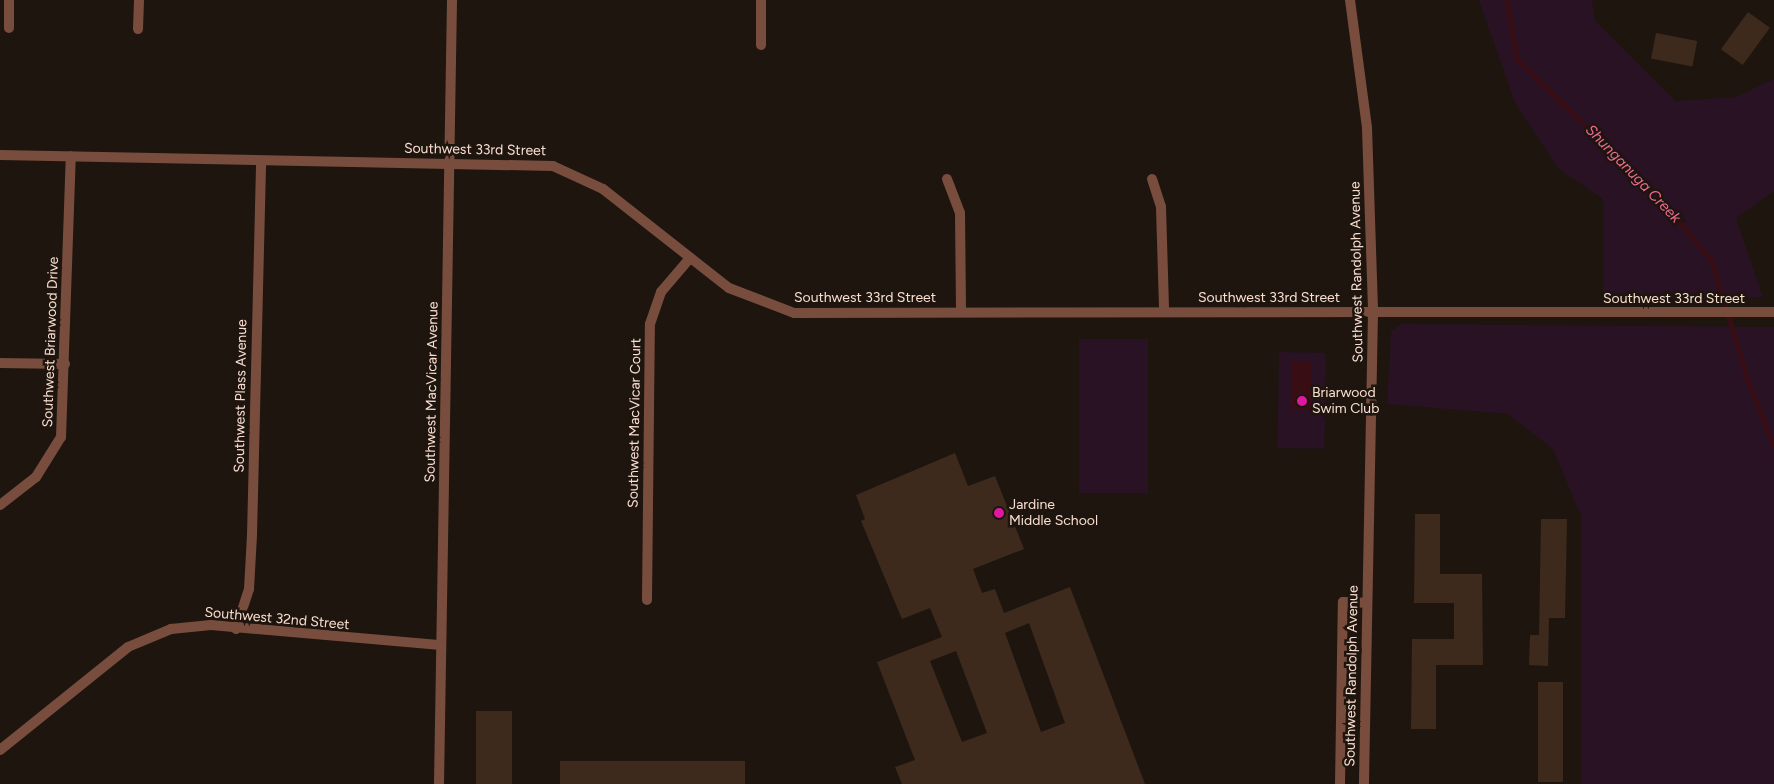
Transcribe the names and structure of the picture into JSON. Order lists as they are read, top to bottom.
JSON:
{
  "streets": {
    "street": [
      "Southwest 33rd Street",
      "Southwest Randolph Avenue",
      "Southwest Briarwood Drive",
      "Southwest MacVicar Avenue",
      "Southwest Plass Avenue",
      "Southwest MacVicar Court",
      "Southwest 32nd Street"
    ]
  },
  "crossings": [
    ["Southwest 33rd Street", "Southwest Randolph Avenue"],
    ["Southwest 33rd Street", "Southwest Briarwood Drive"],
    ["Southwest 33rd Street", "Southwest MacVicar Avenue"],
    ["Southwest 33rd Street", "Southwest Plass Avenue"],
    ["Southwest 33rd Street", "Southwest MacVicar Court"],
    ["Southwest MacVicar Avenue", "Southwest 32nd Street"],
    ["Southwest Plass Avenue", "Southwest 32nd Street"]
  ],
  "water": ["Shunganuga Creek"],
  "places": ["Briarwood Swim Club", "Jardine Middle School"]
}
